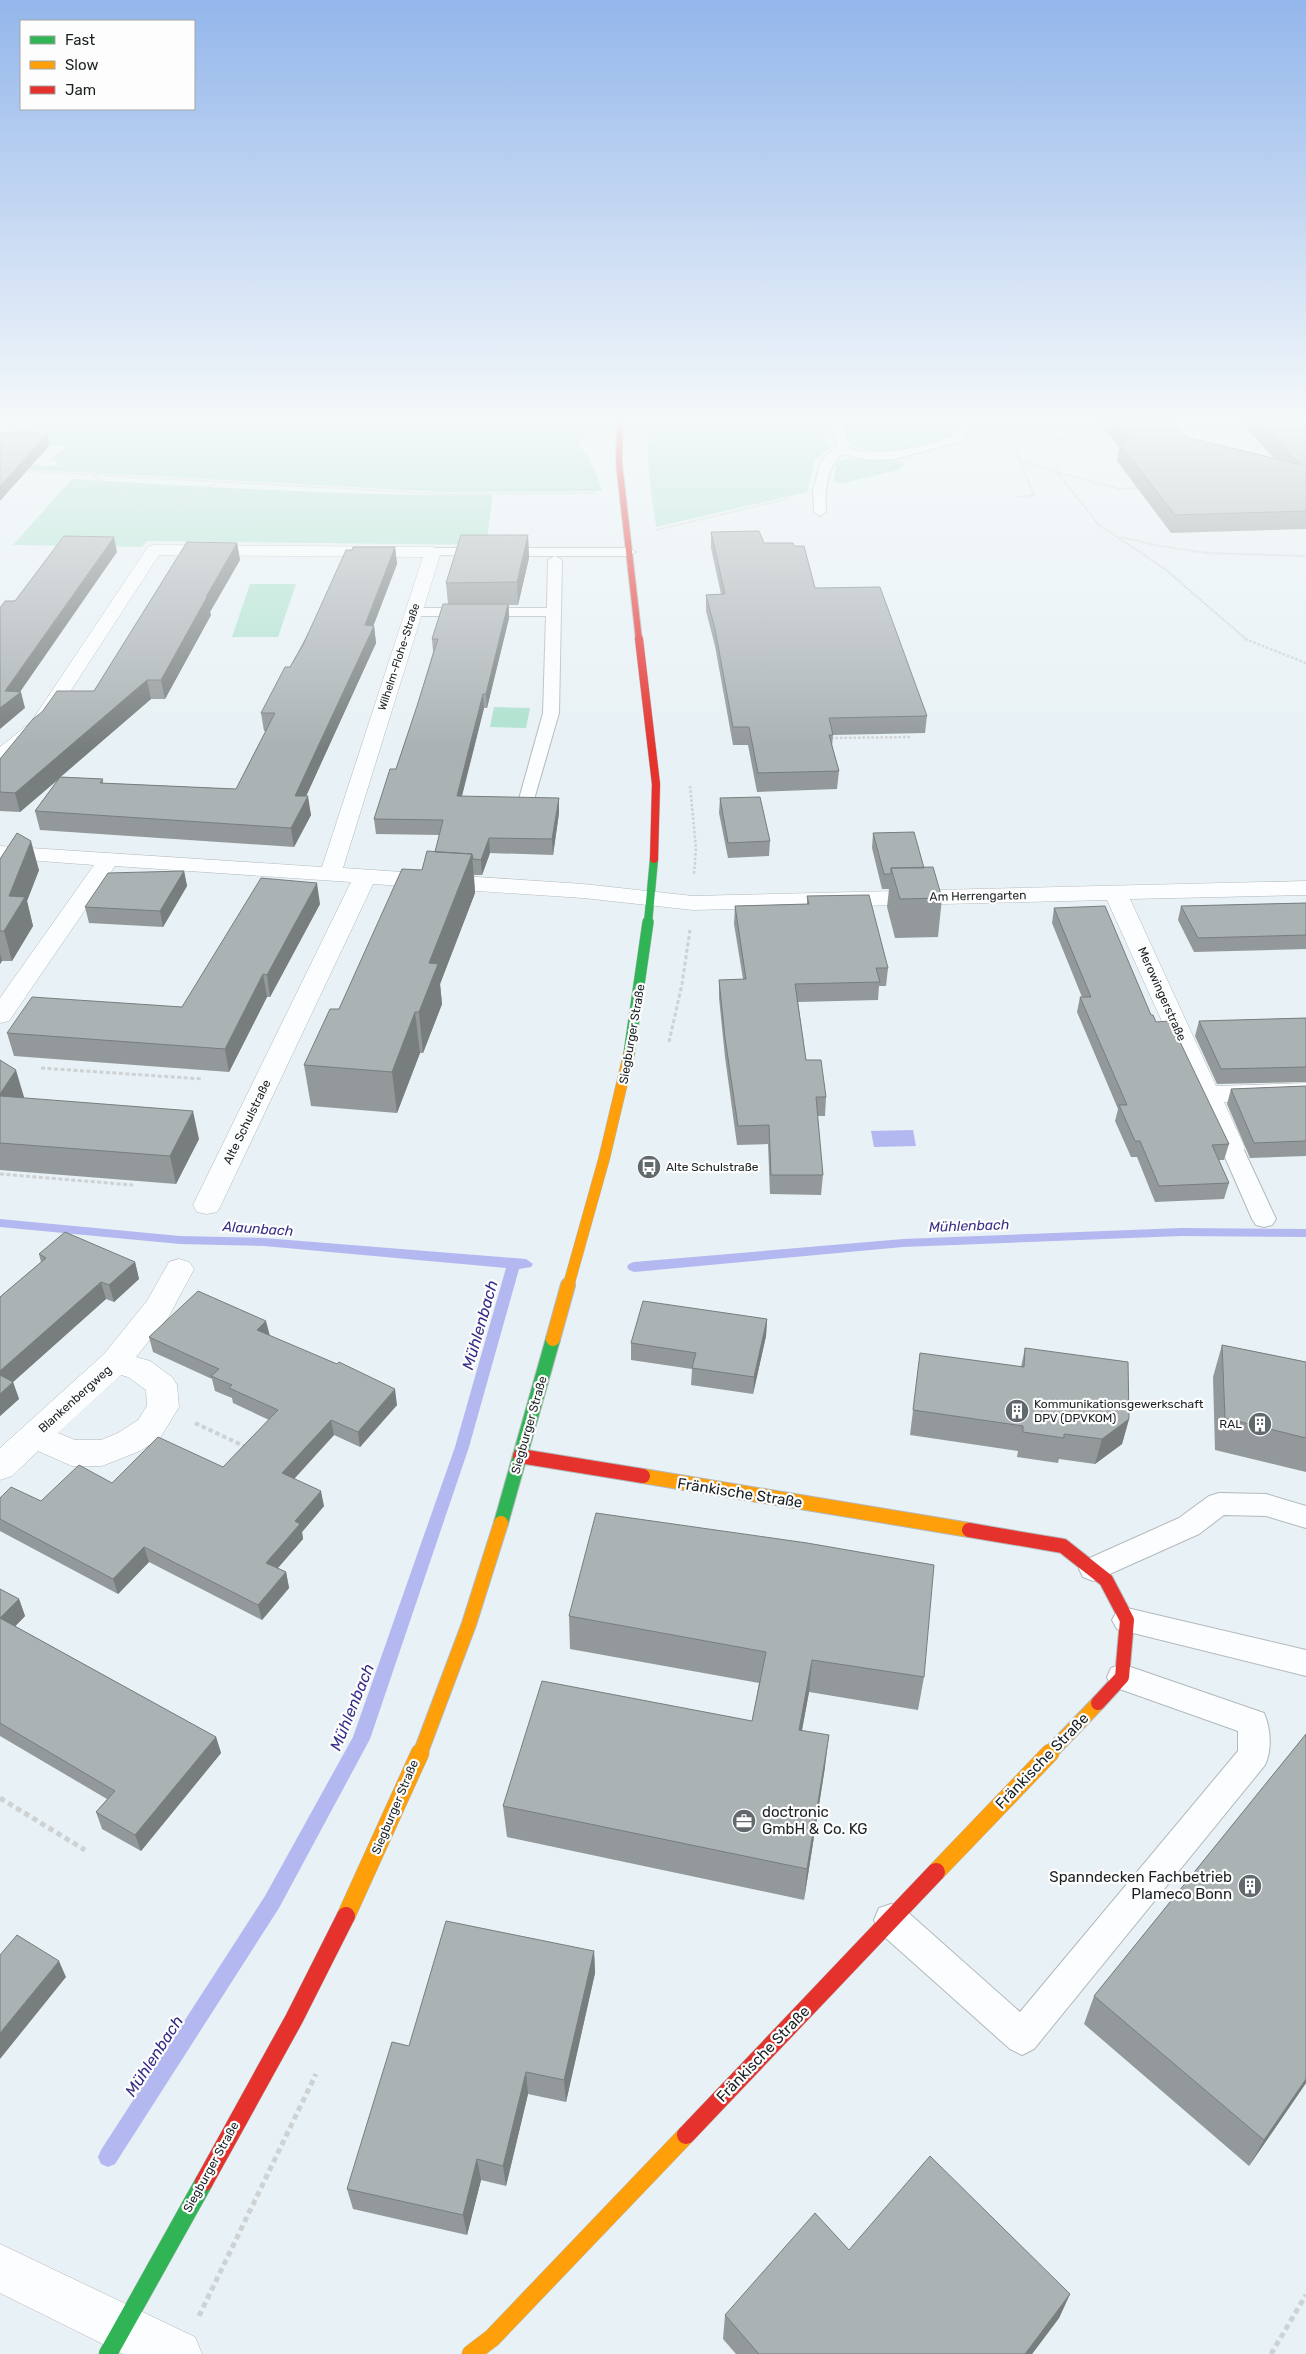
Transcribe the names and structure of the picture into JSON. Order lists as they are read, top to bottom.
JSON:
{
  "streets": {
    "main road": ["Siegburger Straße", "Fränkische Straße"],
    "street": [
      "Wilhelm-Flohe-Straße",
      "Am Herrengarten",
      "Merowingerstraße",
      "Alte Schulstraße",
      "Blankenbergweg"
    ]
  },
  "crossings": [
    ["Am Herrengarten", "Merowingerstraße"],
    ["Am Herrengarten", "Siegburger Straße"],
    ["Siegburger Straße", "Fränkische Straße"]
  ],
  "water": ["Mühlenbach", "Alaunbach"],
  "places": {
    "bus stop": ["Alte Schulstraße"],
    "building": ["Kommunikationsgewerkschaft DPV (DPVKOM)", "RAL", "Spanndecken Fachbetrieb Plameco Bonn"],
    "office": ["doctronic GmbH & Co. KG"]
  },
  "legend": ["Fast", "Slow", "Jam"]
}
